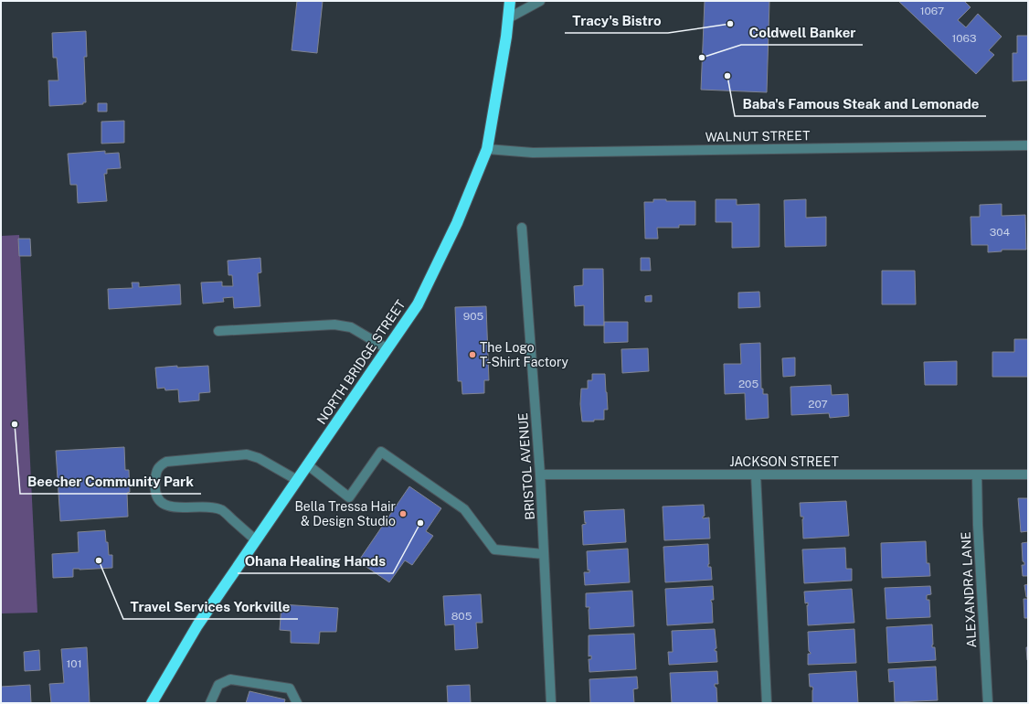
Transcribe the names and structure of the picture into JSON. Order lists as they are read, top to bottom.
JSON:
{
  "streets": {
    "highway": ["NORTH BRIDGE STREET"],
    "street": [
      "WALNUT STREET",
      "JACKSON STREET",
      "BRISTOL AVENUE",
      "ALEXANDRA LANE"
    ]
  },
  "crossings": [
    ["WALNUT STREET", "NORTH BRIDGE STREET"],
    ["JACKSON STREET", "BRISTOL AVENUE"],
    ["JACKSON STREET", "ALEXANDRA LANE"]
  ],
  "places": [
    "Tracy's Bistro",
    "Coldwell Banker",
    "Baba's Famous Steak and Lemonade",
    "The Logo T-Shirt Factory",
    "Beecher Community Park",
    "Bella Tressa Hair & Design Studio",
    "Ohana Healing Hands",
    "Travel Services Yorkville"
  ],
  "house_numbers": [
    "1067",
    "1063",
    "304",
    "905",
    "205",
    "207",
    "805",
    "101"
  ]
}
